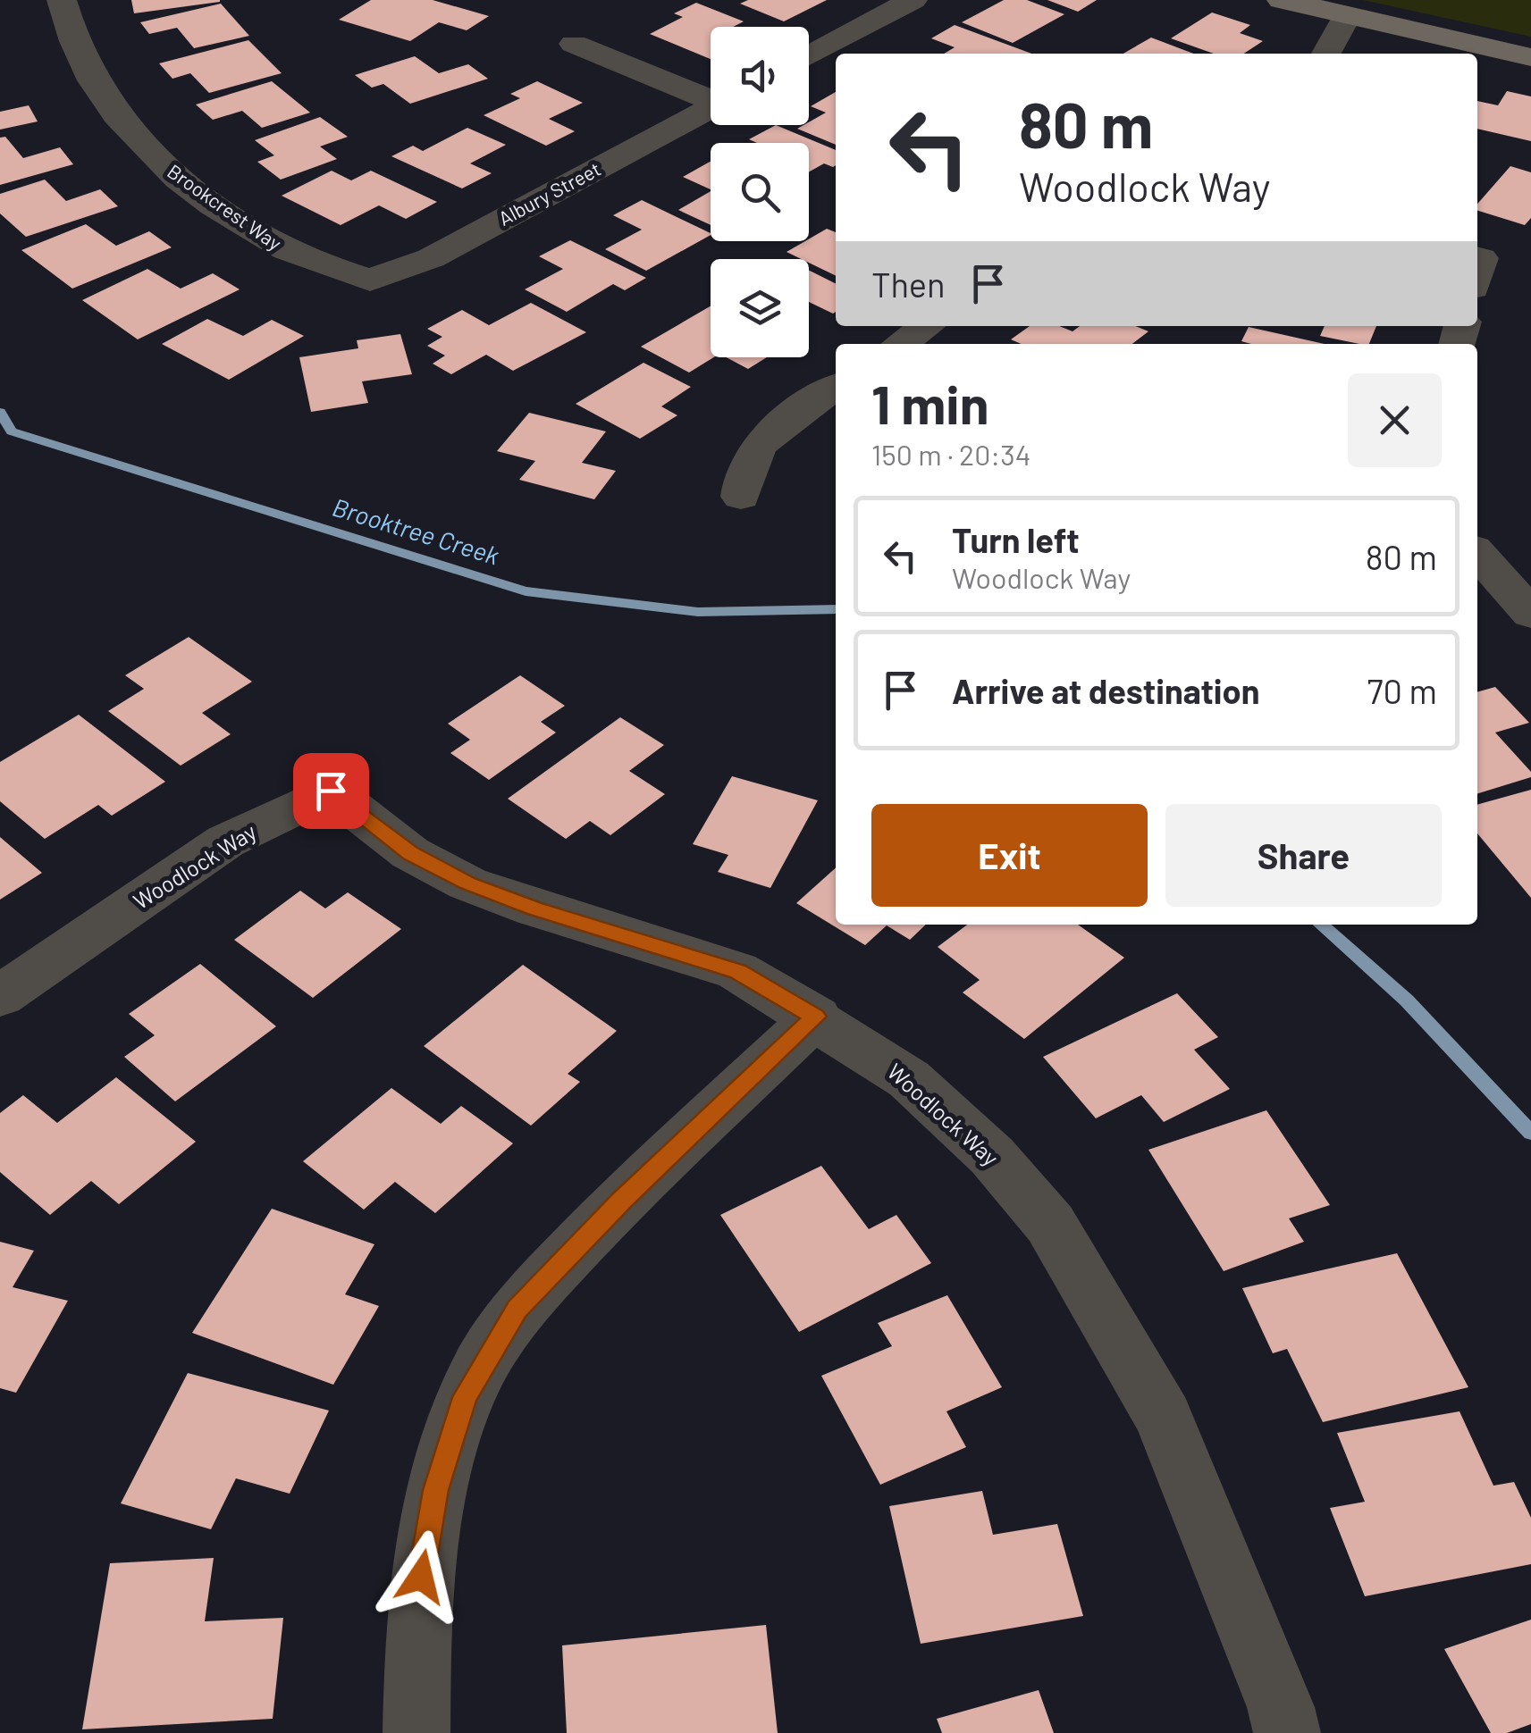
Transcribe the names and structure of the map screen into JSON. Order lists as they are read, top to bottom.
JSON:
{
  "streets": {
    "street": ["Albury Street", "Brookcrest Way", "Woodlock Way"]
  },
  "crossings": [
    ["Albury Street", "Brookcrest Way"]
  ],
  "water": ["Brooktree Creek"],
  "page": {
    "turn": ["80 m", "Woodlock Way"],
    "then": "Then",
    "heading": ["1 min", "150 m · 20:34"],
    "list": [
      {
        "name": "Turn left",
        "note": "Woodlock Way",
        "value": "80 m"
      },
      {
        "name": "Arrive at destination",
        "value": "70 m"
      }
    ],
    "buttons": ["Exit", "Share"]
  }
}
